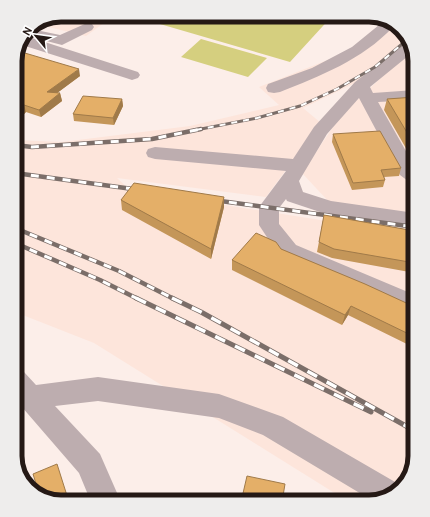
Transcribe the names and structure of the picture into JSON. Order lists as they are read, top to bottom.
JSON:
{
  "north": "top left"
}
